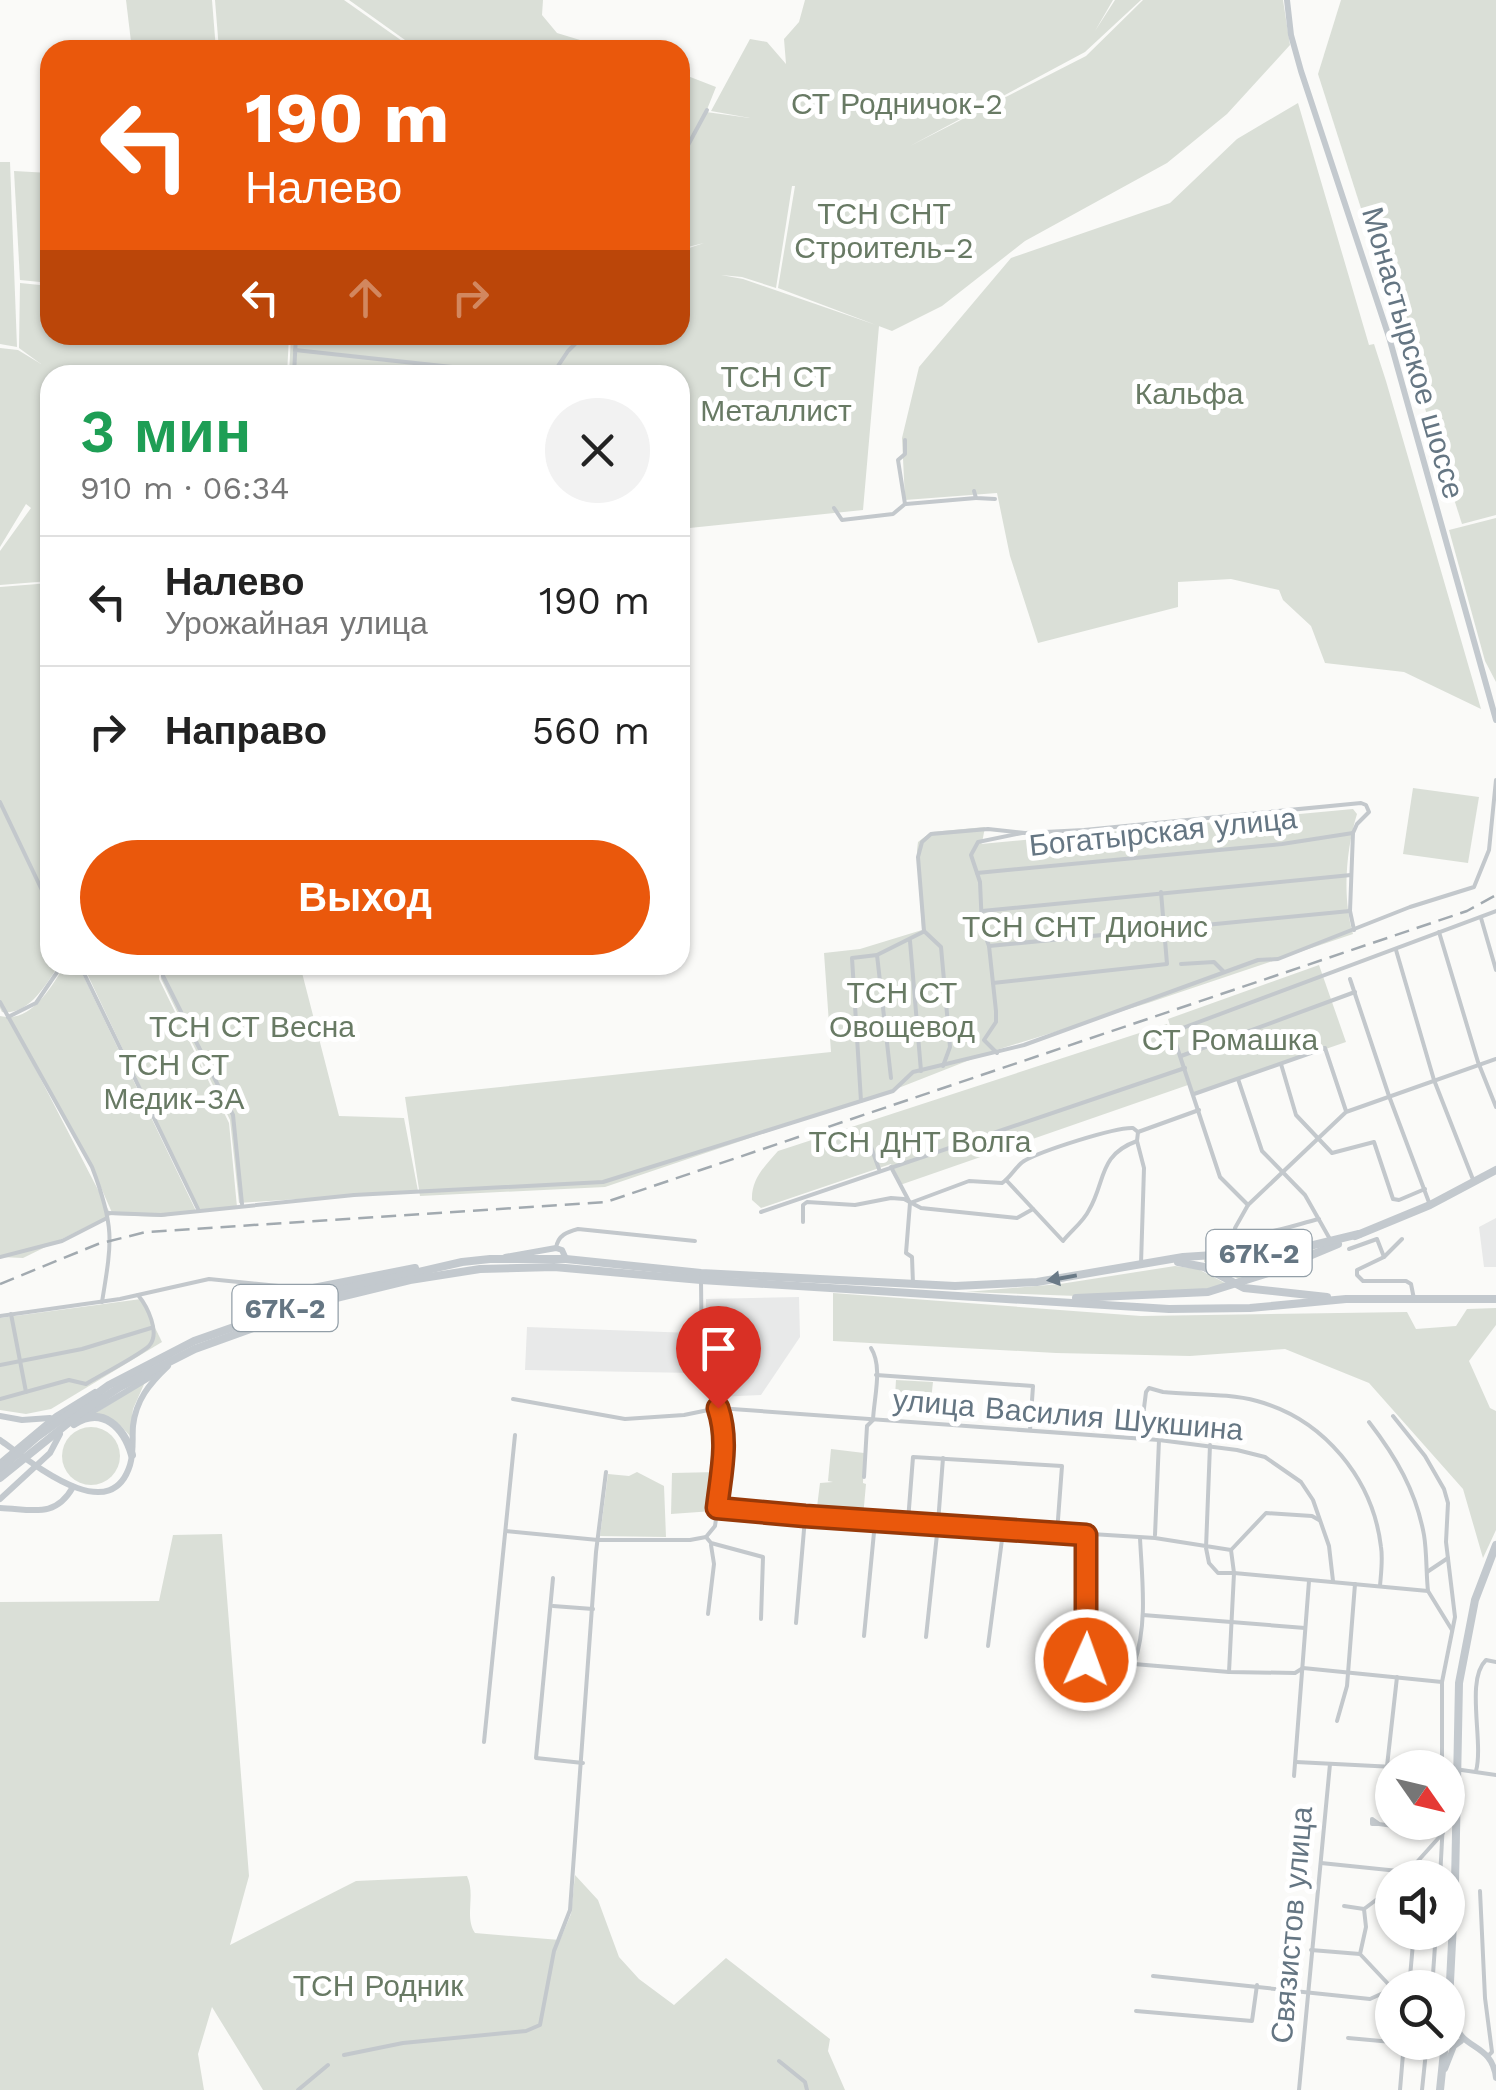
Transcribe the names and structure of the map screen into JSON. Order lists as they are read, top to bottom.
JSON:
{
  "streets": {
    "main road": ["Монастырское шоссе", "67К-2"],
    "street": ["Богатырская улица", "улица Василия Шукшина", "Связистов улица"]
  },
  "parks": [
    "СТ Родничок-2",
    "ТСН СНТ Строитель-2",
    "ТСН СТ Металлист",
    "Кальфа",
    "ТСН СНТ Дионис",
    "ТСН СТ Овощевод",
    "ТСН СТ Весна",
    "СТ Ромашка",
    "ТСН СТ Медик-3А",
    "ТСН ДНТ Волга",
    "ТСН Родник"
  ],
  "north": "bottom right",
  "page": {
    "turn": ["190 m", "Налево"],
    "heading": ["3 мин", "910 m · 06:34"],
    "list": [
      {
        "name": "Налево",
        "note": "Урожайная улица",
        "value": "190 m"
      },
      {
        "name": "Направо",
        "value": "560 m"
      }
    ],
    "buttons": "Выход"
  }
}
